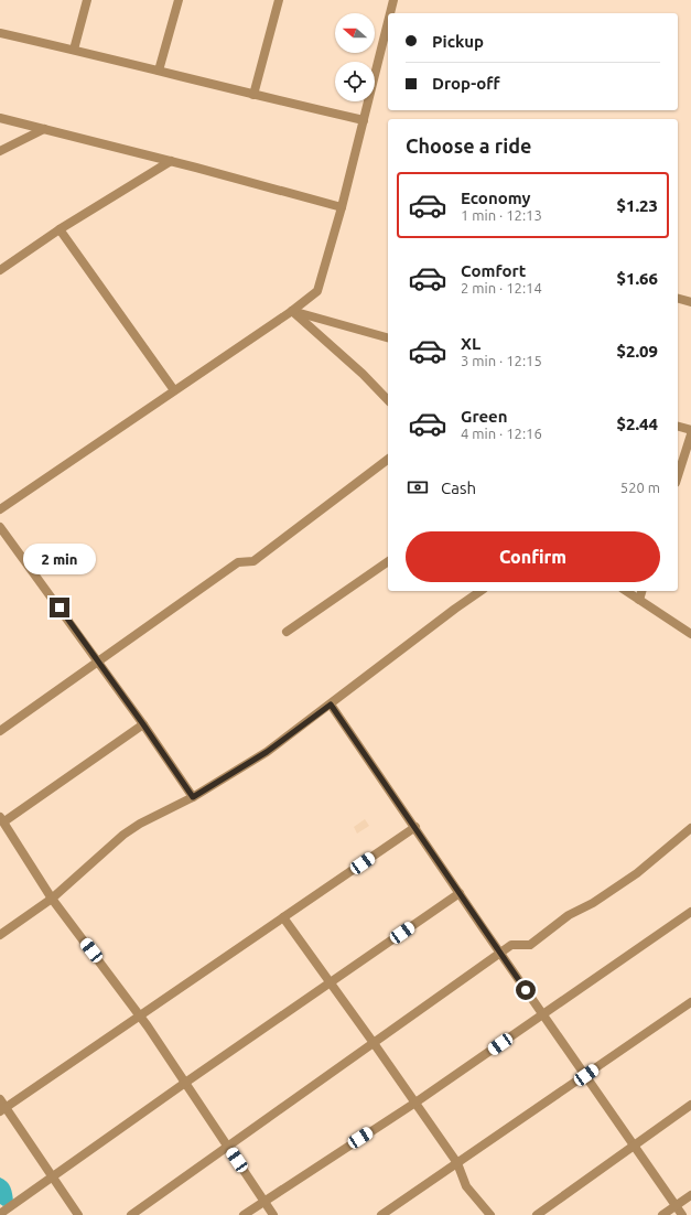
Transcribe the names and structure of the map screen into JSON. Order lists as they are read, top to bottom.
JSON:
{
  "north": "left",
  "page": {
    "banner": ["Pickup", "Drop-off"],
    "heading": "Choose a ride",
    "list": [
      {
        "name": "Economy",
        "note": "1 min · 12:13",
        "value": "$1.23"
      },
      {
        "name": "Comfort",
        "note": "2 min · 12:14",
        "value": "$1.66"
      },
      {
        "name": "XL",
        "note": "3 min · 12:15",
        "value": "$2.09"
      },
      {
        "name": "Green",
        "note": "4 min · 12:16",
        "value": "$2.44"
      }
    ],
    "pay": ["Cash", "520 m"],
    "buttons": "Confirm",
    "bubble": "2 min"
  }
}
